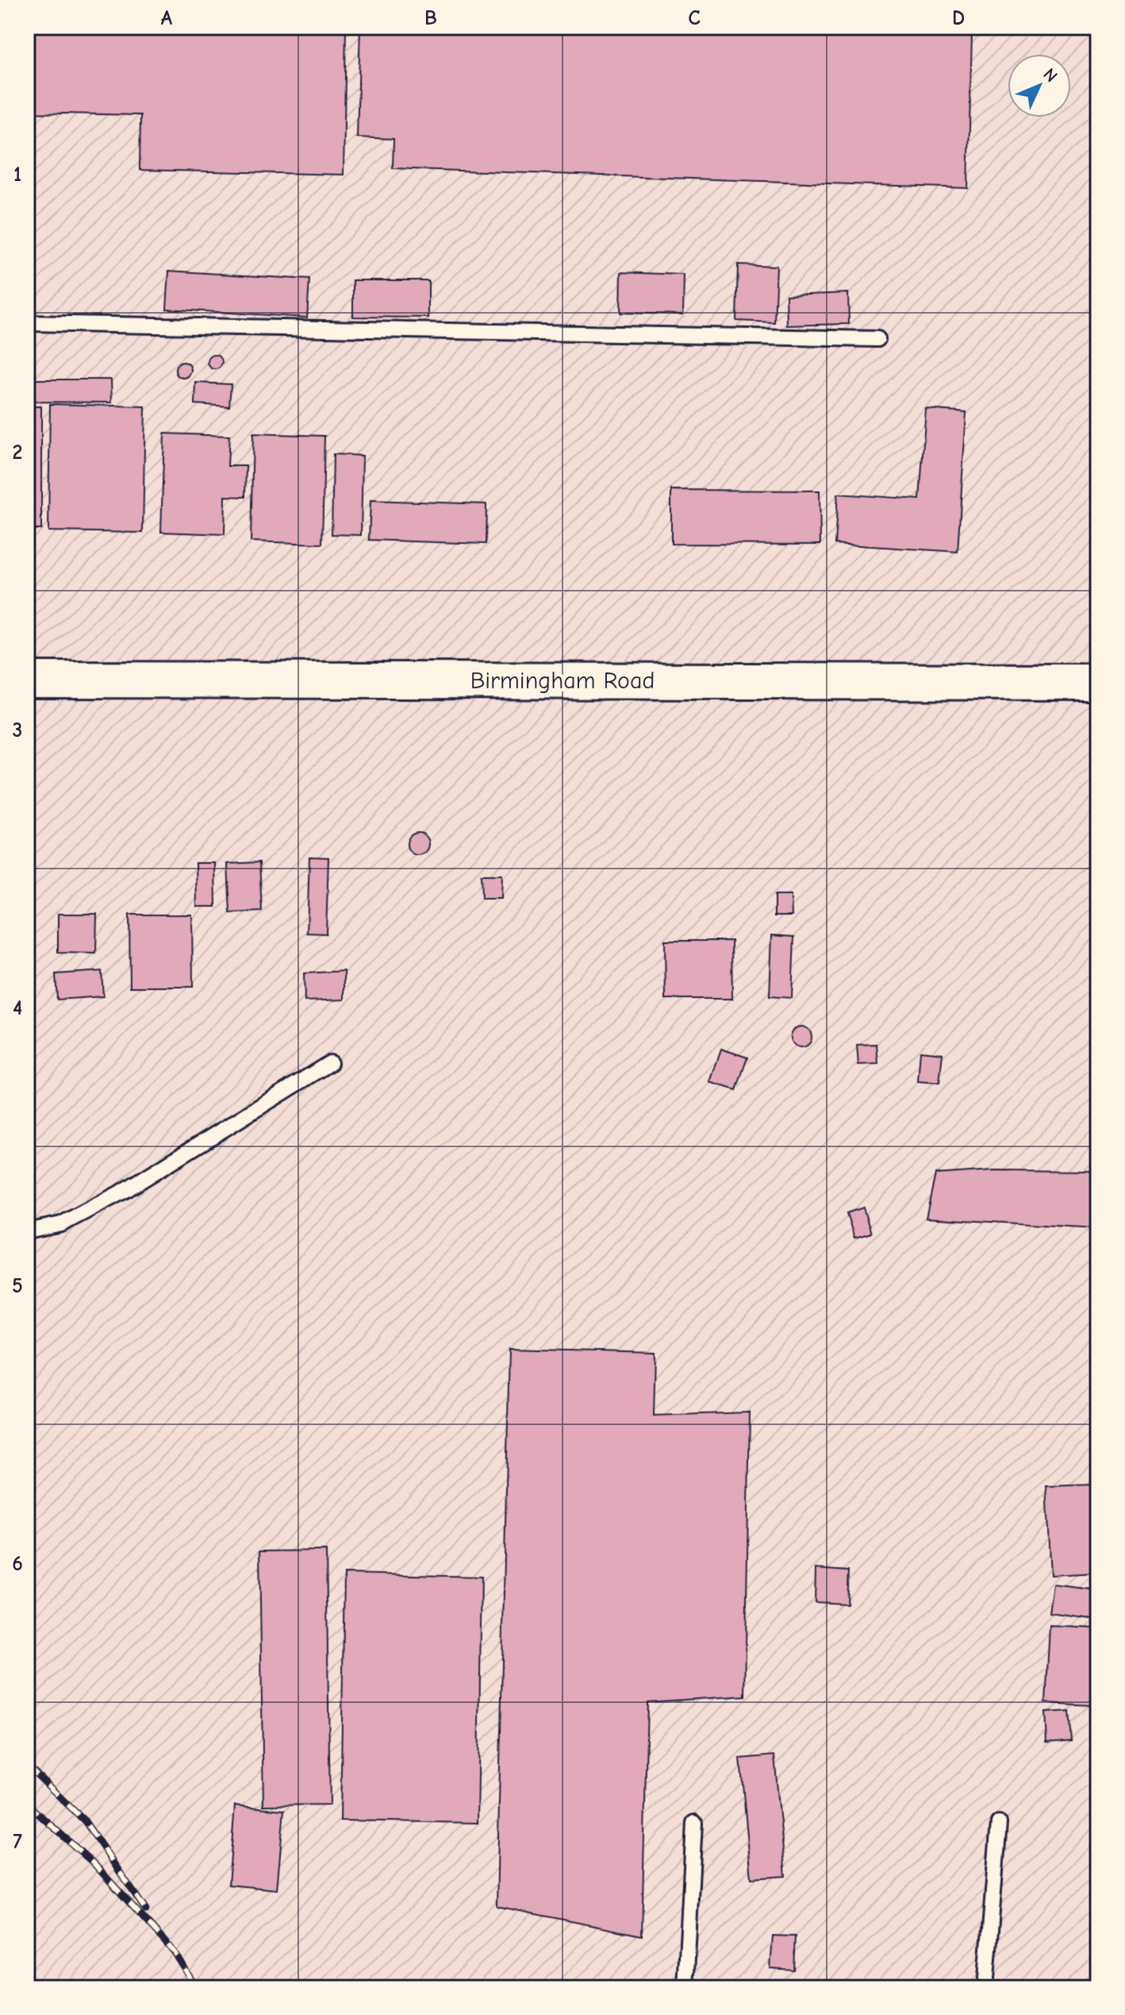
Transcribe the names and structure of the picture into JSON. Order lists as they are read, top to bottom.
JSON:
{
  "streets": {
    "street": ["Birmingham Road"]
  },
  "north": "top right",
  "grid": {
    "columns": [
      "A",
      "B",
      "C",
      "D"
    ],
    "rows": [
      "1",
      "2",
      "3",
      "4",
      "5",
      "6",
      "7"
    ]
  }
}
